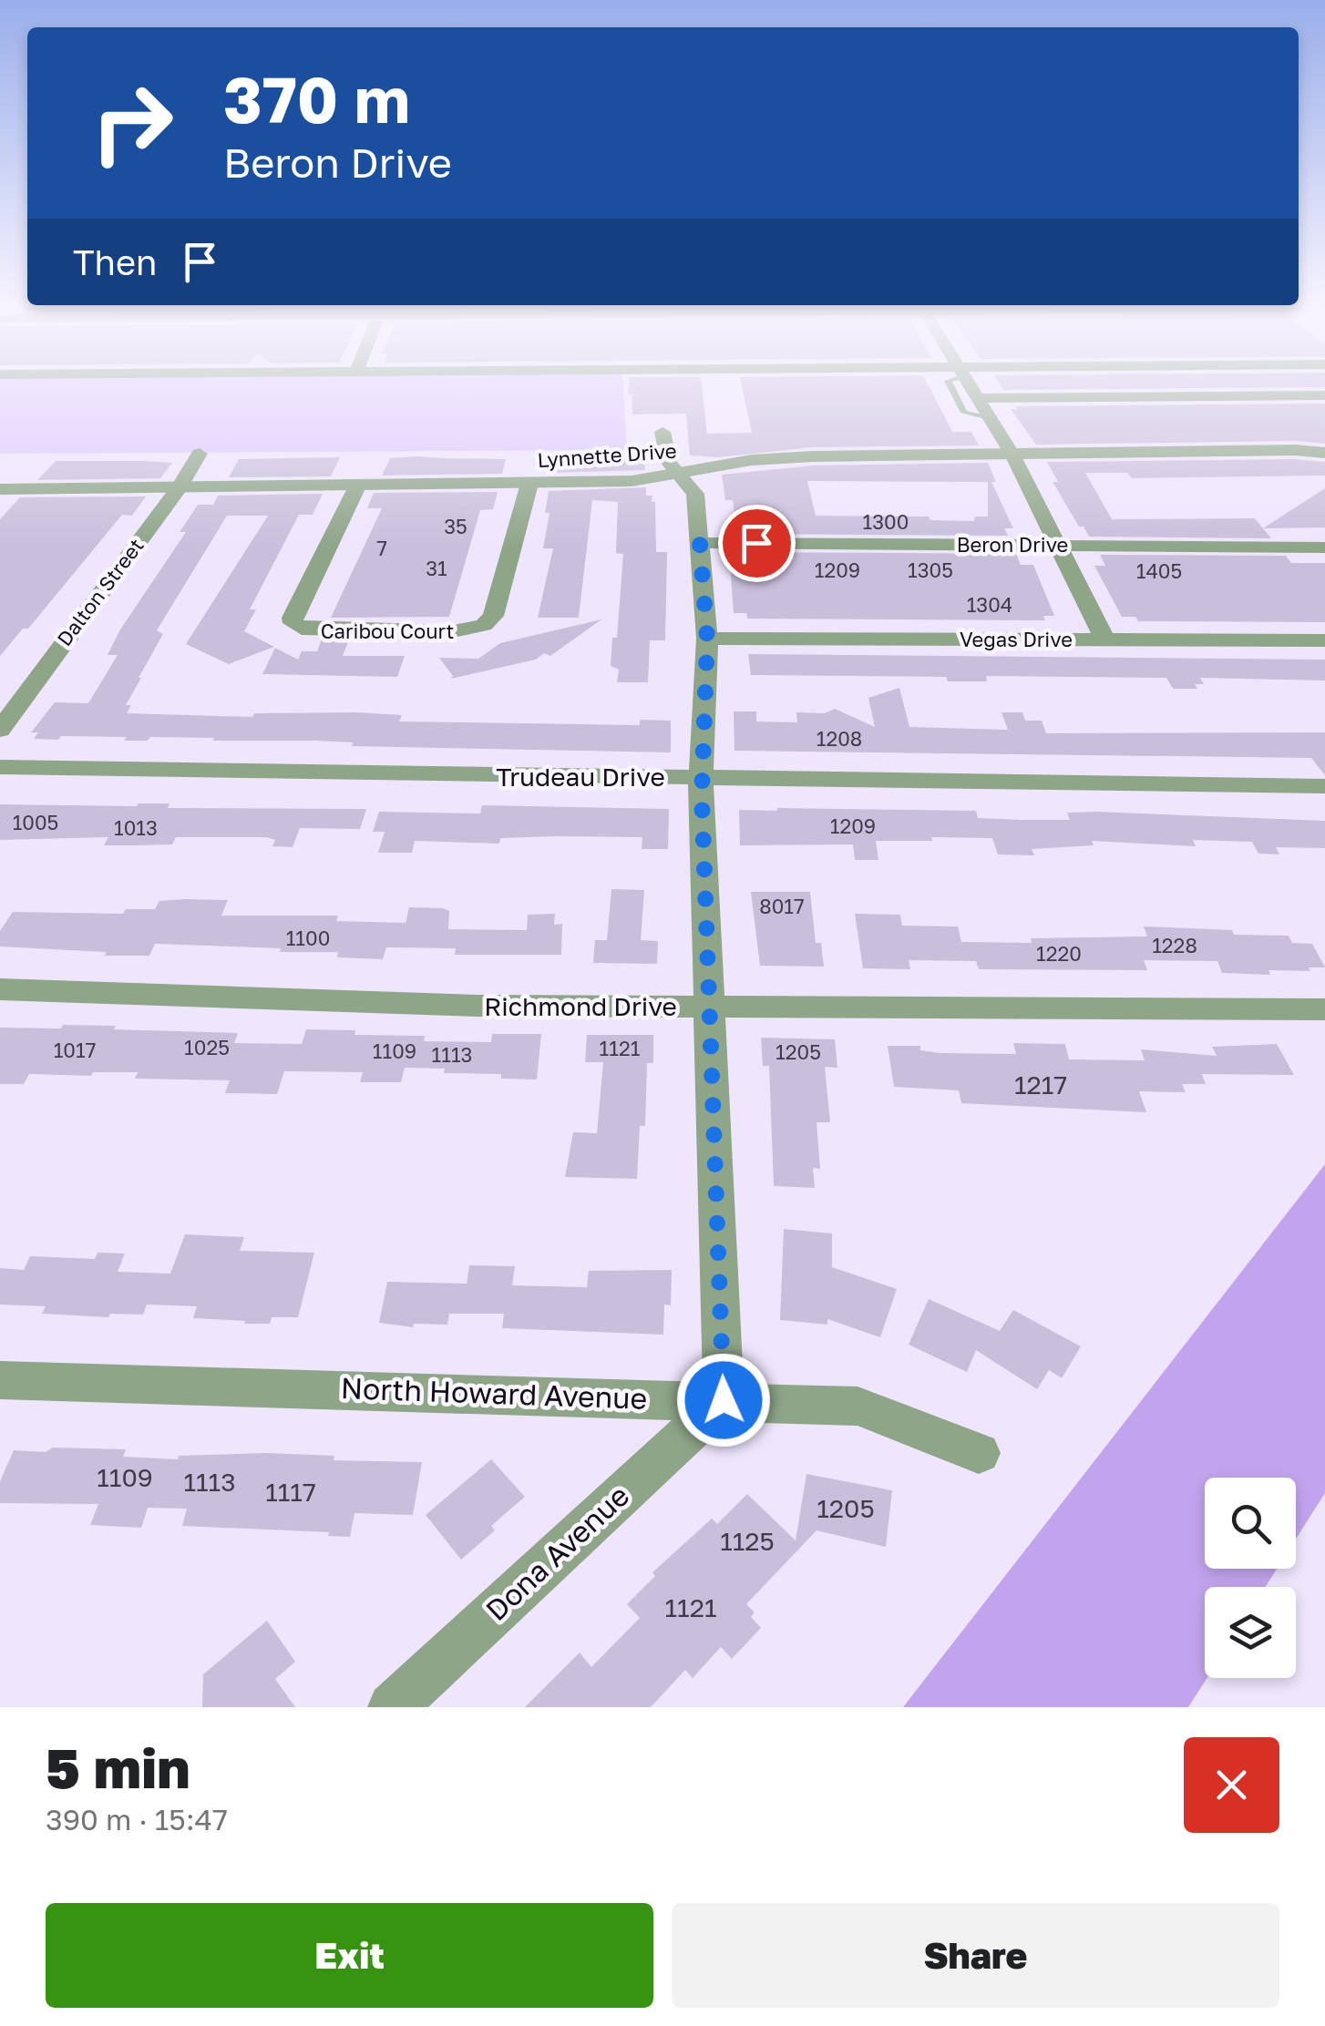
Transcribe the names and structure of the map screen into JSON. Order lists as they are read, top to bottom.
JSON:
{
  "streets": {
    "street": [
      "Lynnette Drive",
      "Beron Drive",
      "Dalton Street",
      "Caribou Court",
      "Vegas Drive",
      "Trudeau Drive",
      "Richmond Drive",
      "North Howard Avenue",
      "Dona Avenue"
    ]
  },
  "crossings": [
    ["Lynnette Drive", "Dalton Street"],
    ["Lynnette Drive", "Caribou Court"],
    ["North Howard Avenue", "Dona Avenue"]
  ],
  "house_numbers": [
    "1300",
    "35",
    "7",
    "31",
    "1209",
    "1305",
    "1405",
    "1304",
    "1208",
    "1005",
    "1209",
    "1013",
    "8017",
    "1100",
    "1228",
    "1220",
    "1025",
    "1121",
    "1017",
    "1109",
    "1205",
    "1113",
    "1217",
    "1109",
    "1113",
    "1117",
    "1205",
    "1125",
    "1121"
  ],
  "page": {
    "turn": ["370 m", "Beron Drive"],
    "then": "Then",
    "heading": ["5 min", "390 m · 15:47"],
    "buttons": ["Exit", "Share"]
  }
}
